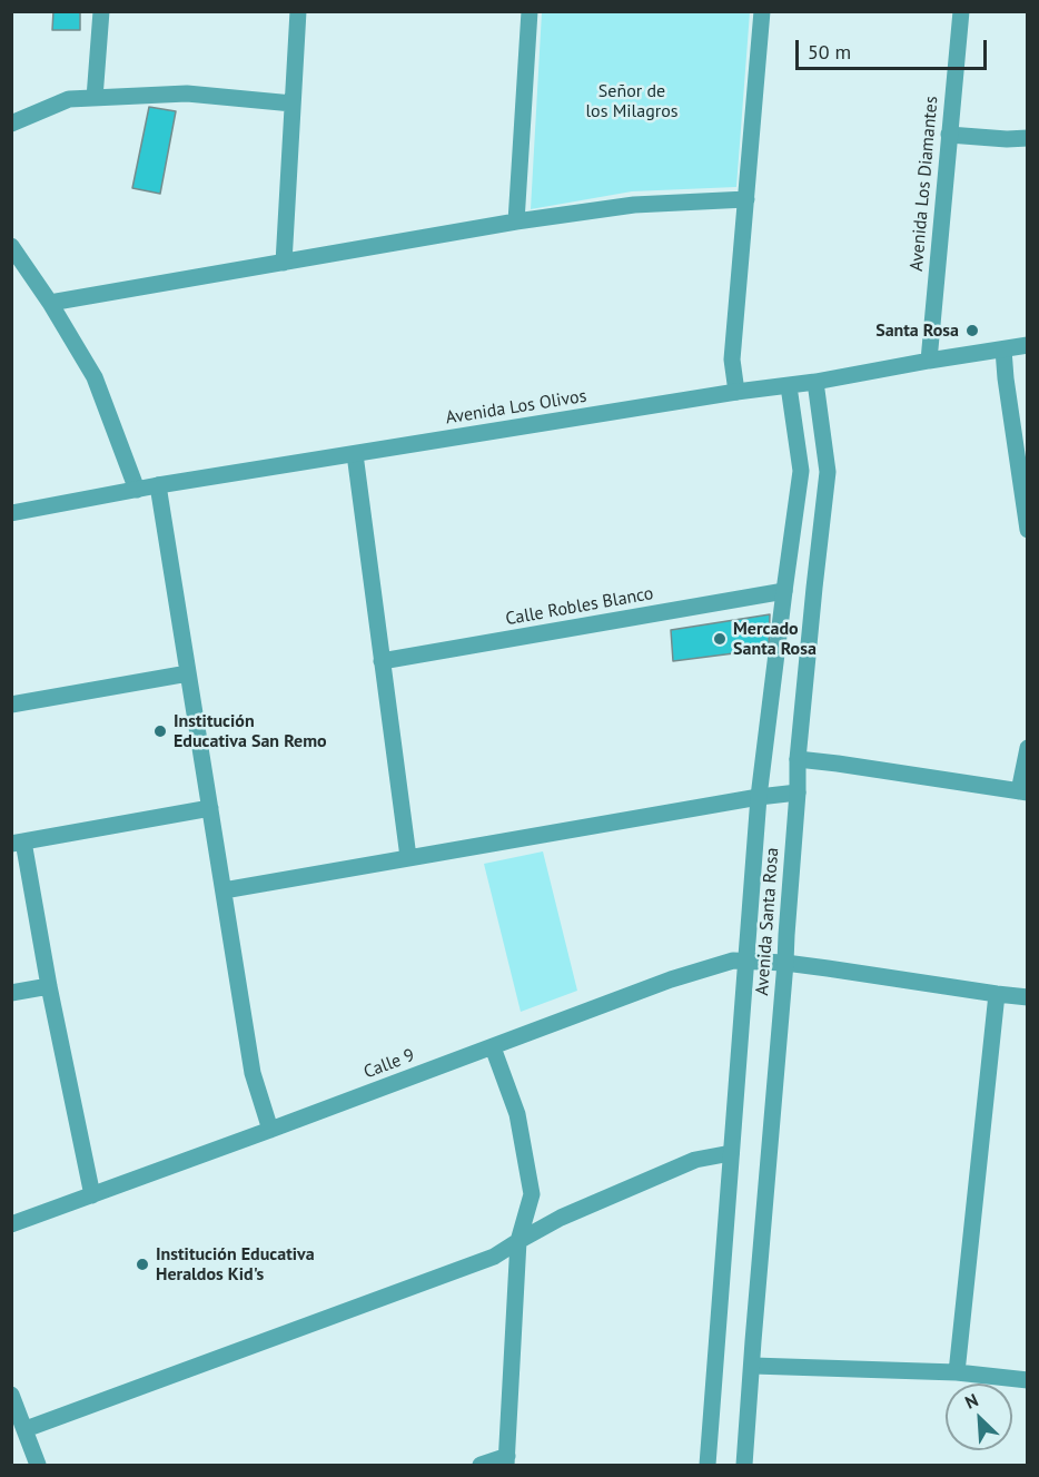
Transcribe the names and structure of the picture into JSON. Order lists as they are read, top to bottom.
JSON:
{
  "streets": {
    "street": [
      "Avenida Los Diamantes",
      "Avenida Los Olivos",
      "Calle Robles Blanco",
      "Avenida Santa Rosa",
      "Calle 9"
    ]
  },
  "crossings": [
    ["Avenida Los Diamantes", "Avenida Los Olivos"],
    ["Avenida Los Olivos", "Avenida Santa Rosa"],
    ["Calle Robles Blanco", "Avenida Santa Rosa"],
    ["Avenida Santa Rosa", "Calle 9"]
  ],
  "parks": ["Señor de los Milagros"],
  "places": [
    "Santa Rosa",
    "Mercado Santa Rosa",
    "Institución Educativa San Remo",
    "Institución Educativa Heraldos Kid's"
  ],
  "scale_bar": "50 m",
  "north": "top left"
}
